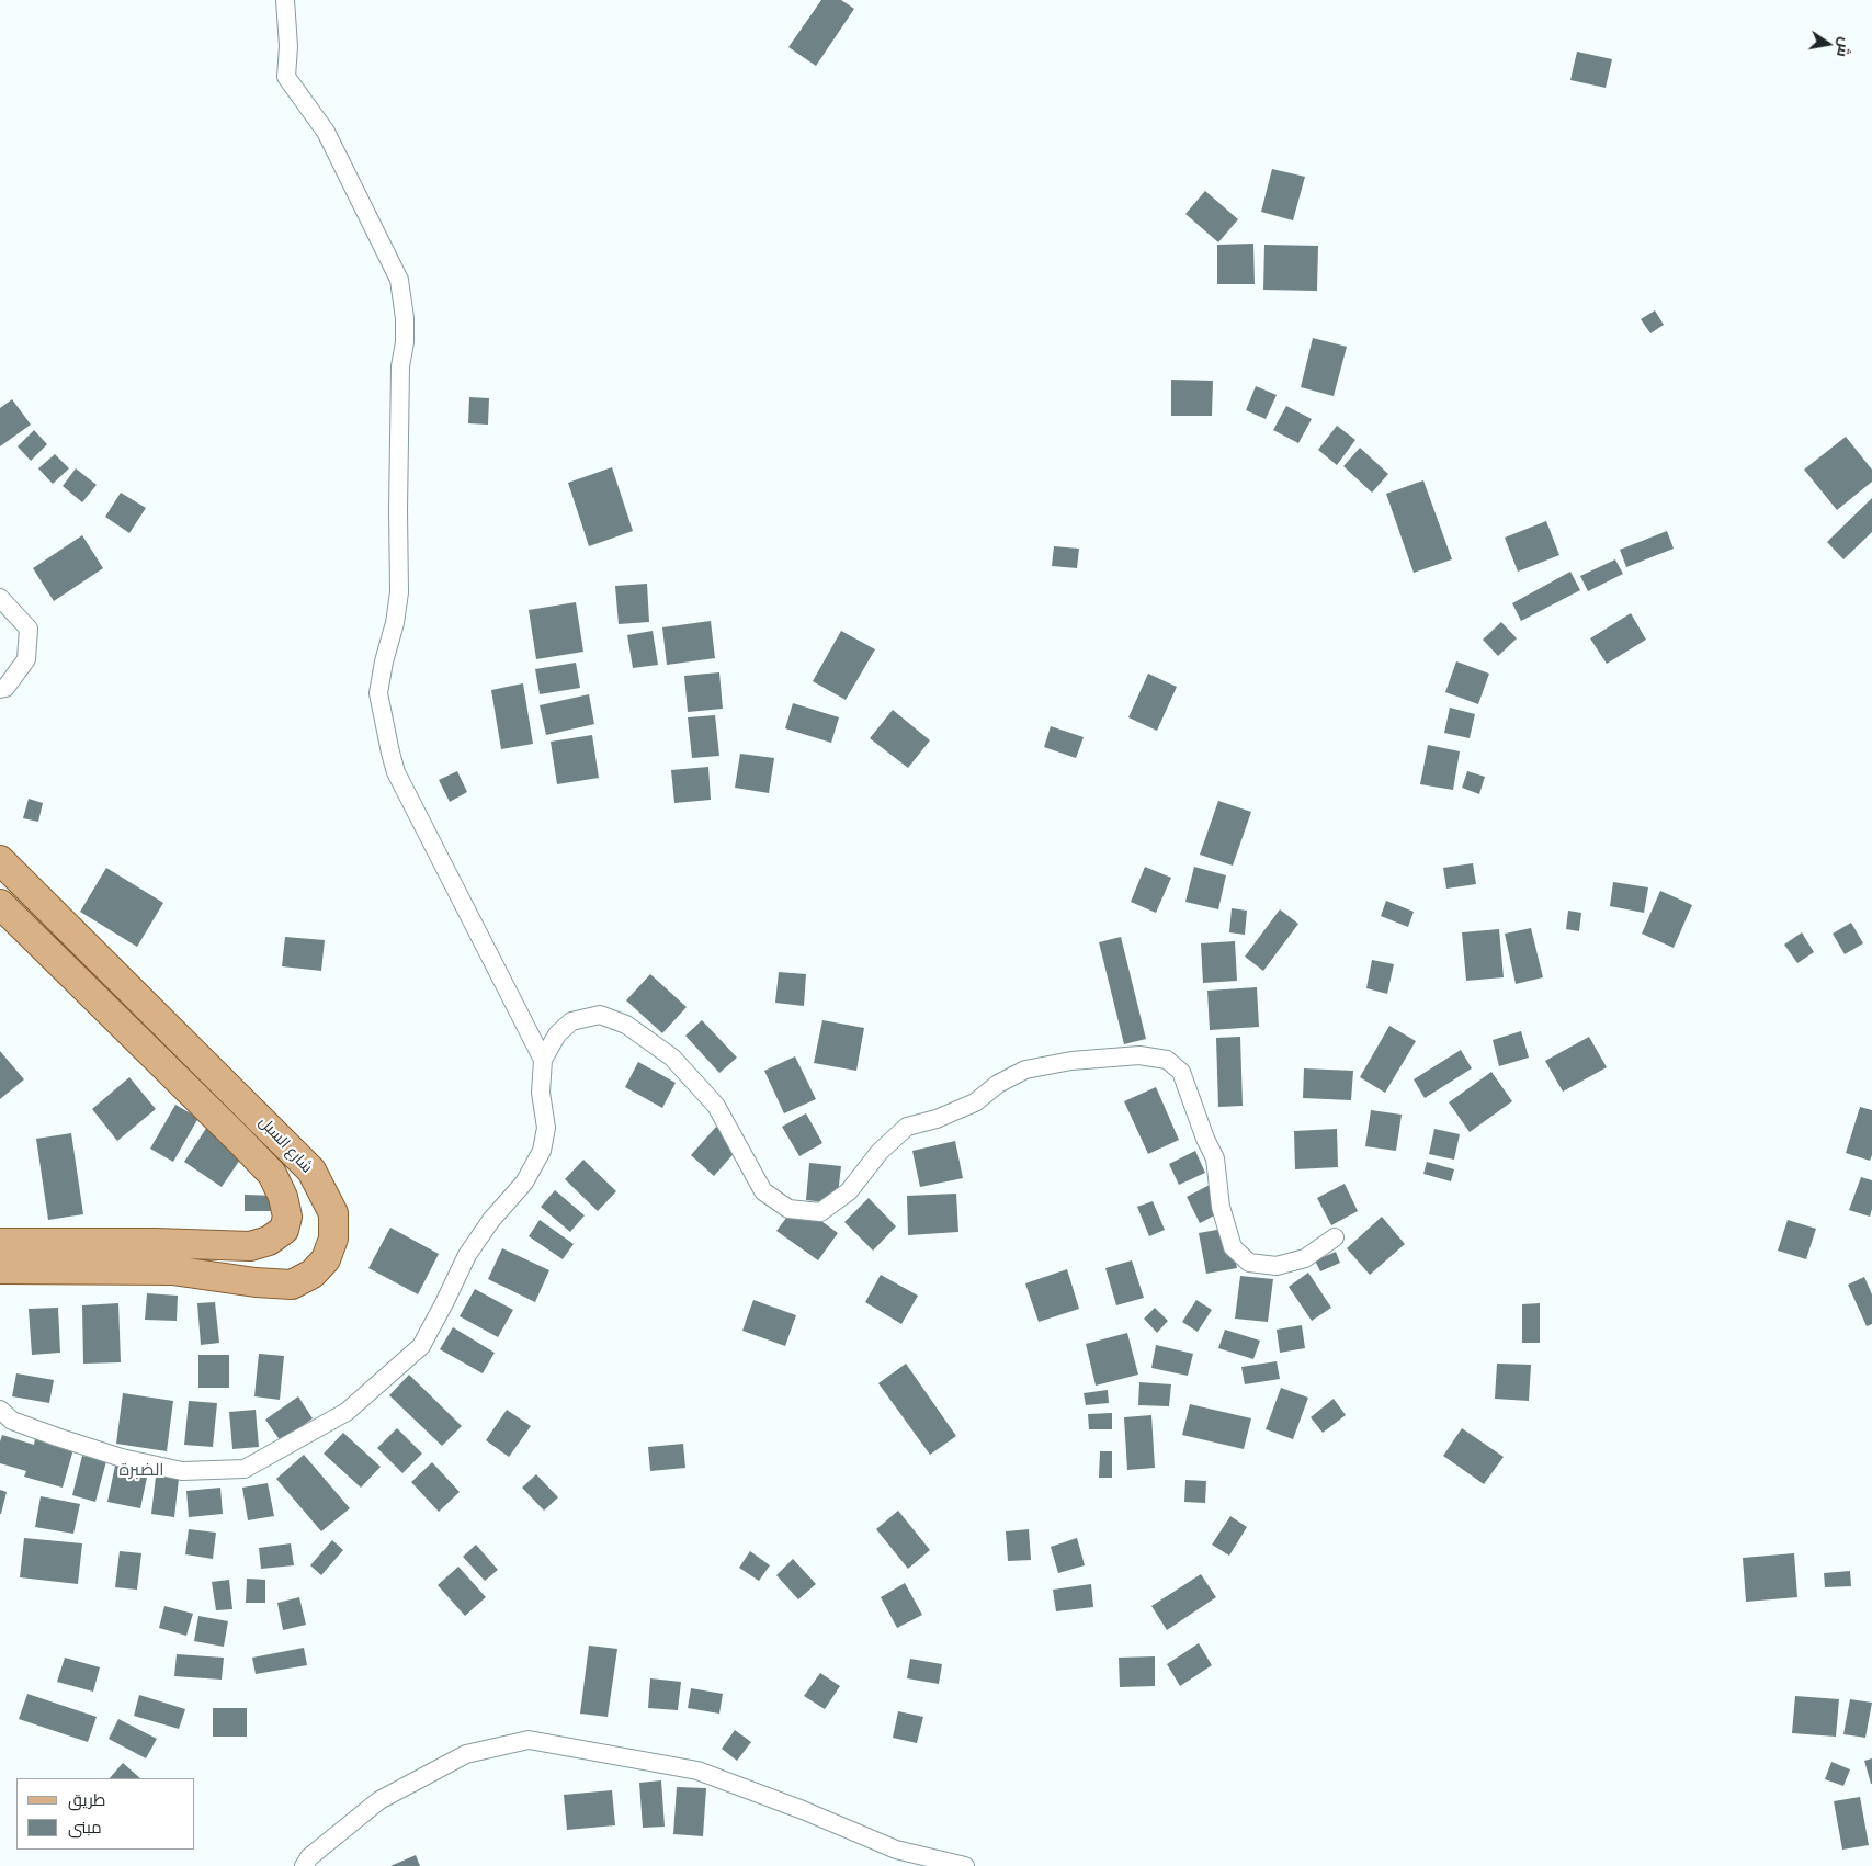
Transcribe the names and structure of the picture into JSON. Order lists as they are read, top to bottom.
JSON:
{
  "streets": {
    "main road": ["شارع السبل"]
  },
  "districts": ["الضبرة"],
  "legend": ["طريق", "مبنى"],
  "north": "right"
}
